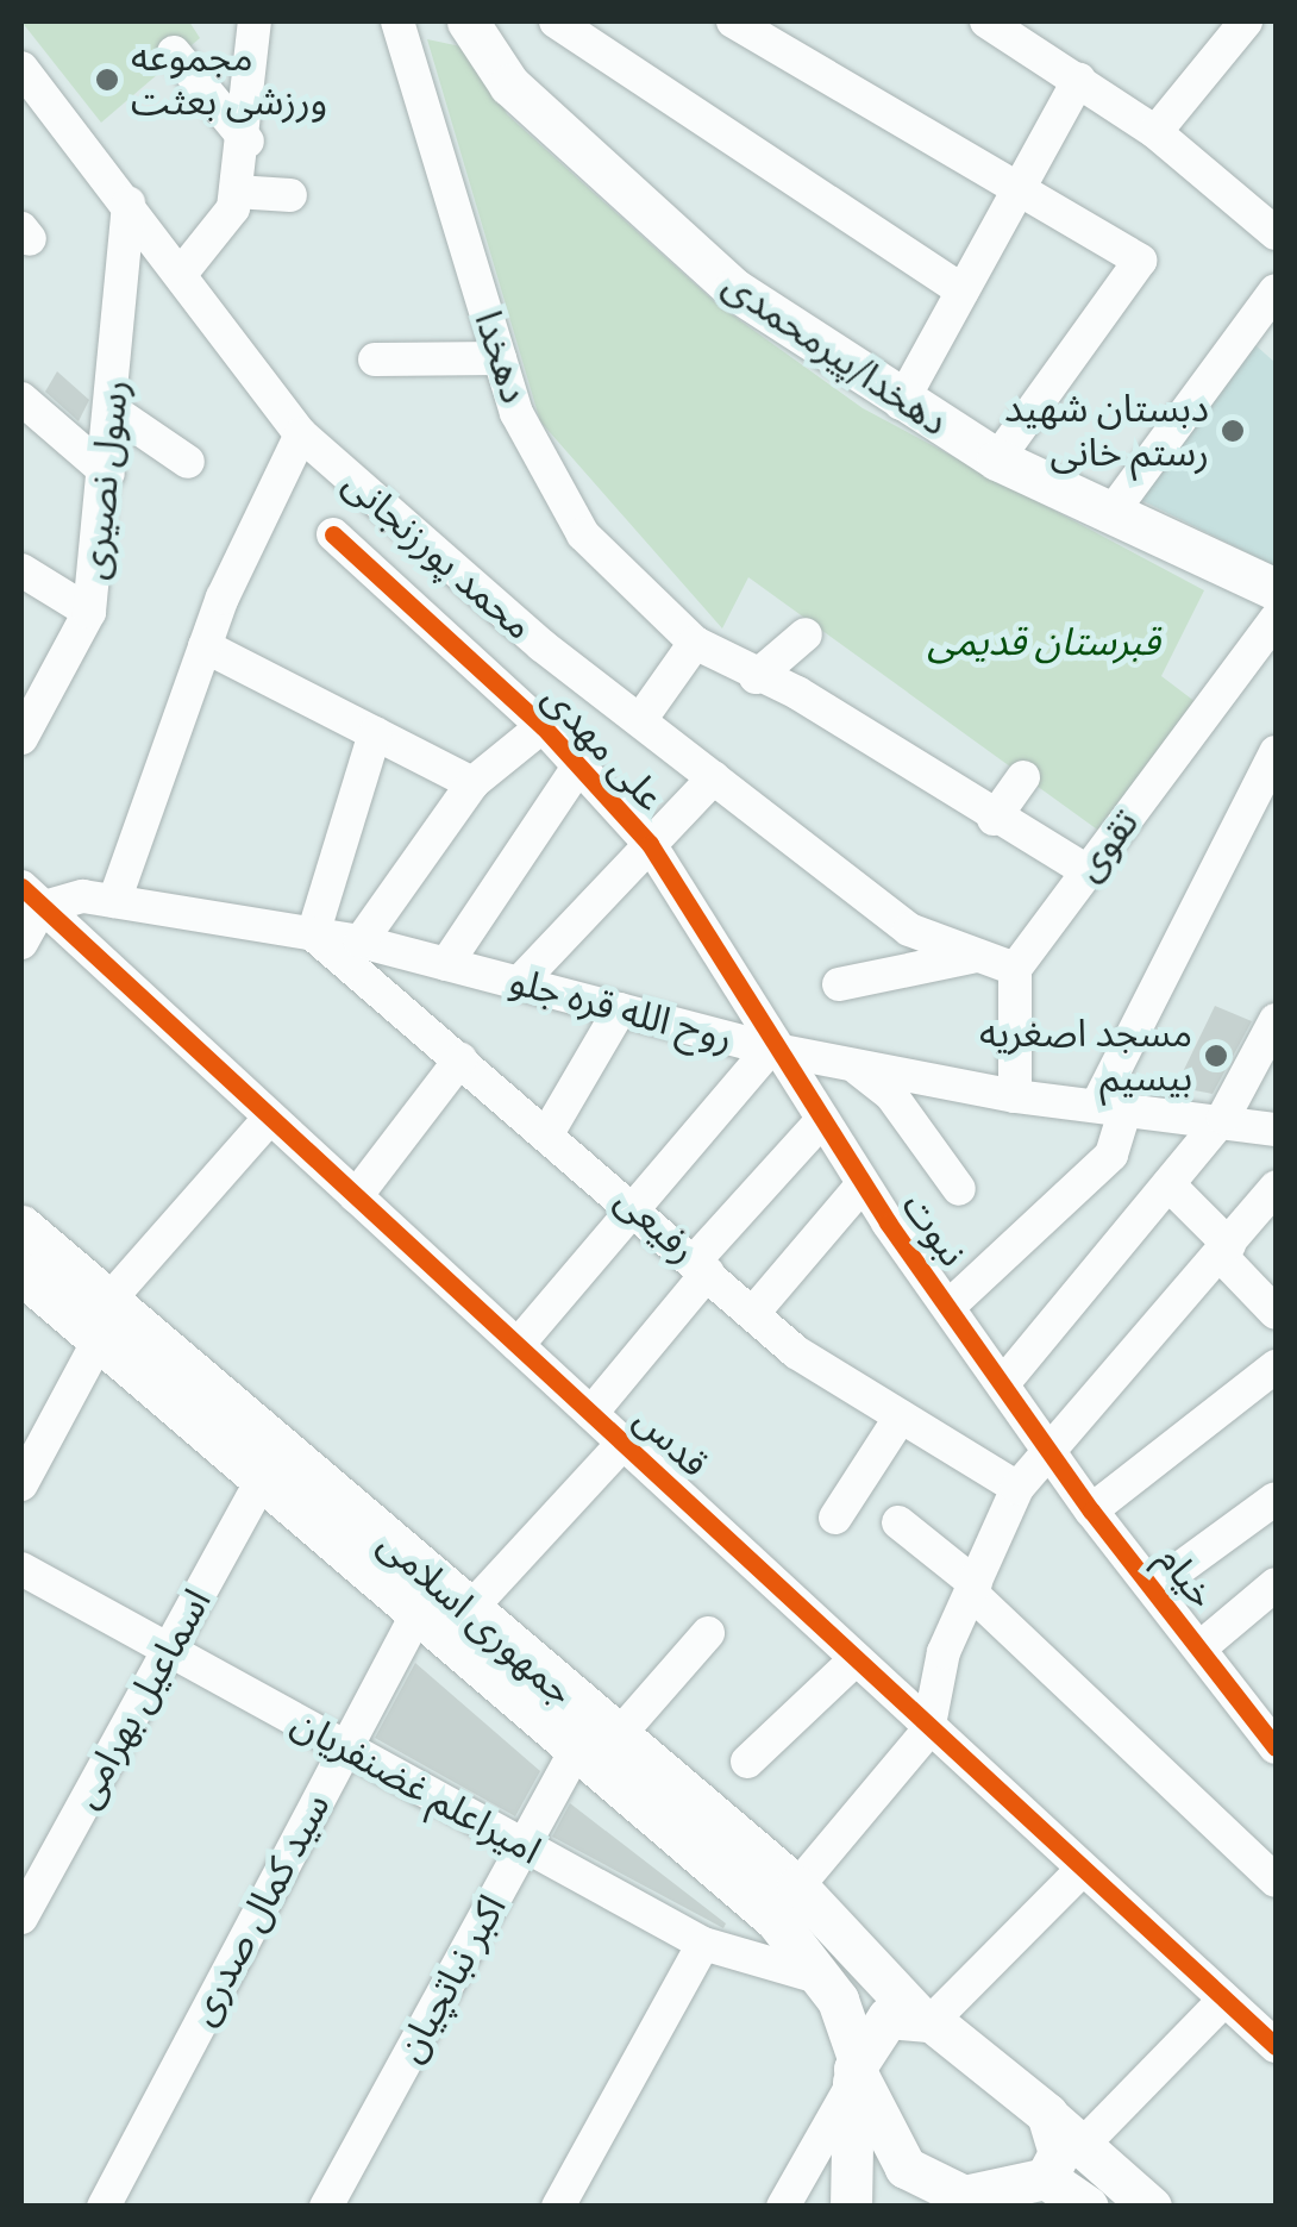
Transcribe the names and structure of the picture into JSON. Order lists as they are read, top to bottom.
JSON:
{
  "streets": {
    "main road": ["دهخدا/پیرمحمدی", "جمهوری اسلامی"],
    "street": [
      "دهخدا",
      "رسول نصیری",
      "محمد پورزنجانی",
      "علی مهدی",
      "تقوی",
      "روح الله قره جلو",
      "رفیعی",
      "نبوت",
      "قدس",
      "خیام",
      "اسماعیل بهرامی",
      "امیراعلم غضنفریان",
      "سید کمال صدری",
      "اکبر نباتچیان"
    ]
  },
  "crossings": [
    ["دهخدا", "تقوی"],
    ["رسول نصیری", "محمد پورزنجانی"],
    ["محمد پورزنجانی", "تقوی"],
    ["علی مهدی", "روح الله قره جلو"],
    ["علی مهدی", "نبوت"],
    ["روح الله قره جلو", "رفیعی"],
    ["روح الله قره جلو", "نبوت"],
    ["روح الله قره جلو", "قدس"],
    ["نبوت", "خیام"],
    ["جمهوری اسلامی", "اسماعیل بهرامی"],
    ["جمهوری اسلامی", "امیراعلم غضنفریان"],
    ["جمهوری اسلامی", "سید کمال صدری"],
    ["جمهوری اسلامی", "اکبر نباتچیان"],
    ["اسماعیل بهرامی", "امیراعلم غضنفریان"],
    ["امیراعلم غضنفریان", "سید کمال صدری"],
    ["امیراعلم غضنفریان", "اکبر نباتچیان"]
  ],
  "parks": ["قبرستان قدیمى"],
  "places": ["مجموعه ورزشی بعثت", "دبستان شهید رستم خانی", "مسجد اصغریه بیسیم"]
}
